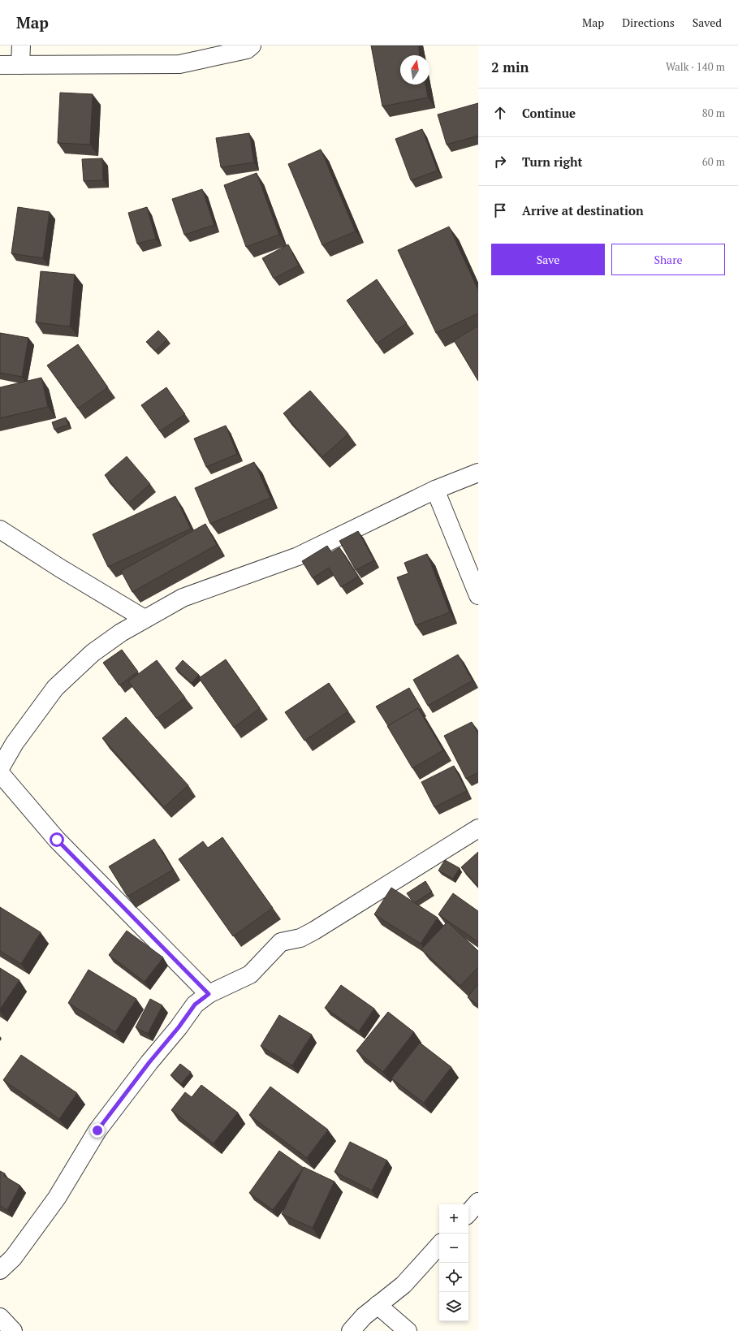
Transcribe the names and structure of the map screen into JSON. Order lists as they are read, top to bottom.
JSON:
{
  "north": "top",
  "page": {
    "header": "Map",
    "nav": ["Map", "Directions", "Saved"],
    "heading": ["2 min", "Walk · 140 m"],
    "list": [
      ["Continue", "80 m"],
      ["Turn right", "60 m"],
      "Arrive at destination"
    ],
    "buttons": ["Save", "Share"],
    "map_buttons": ["+", "−"]
  }
}
